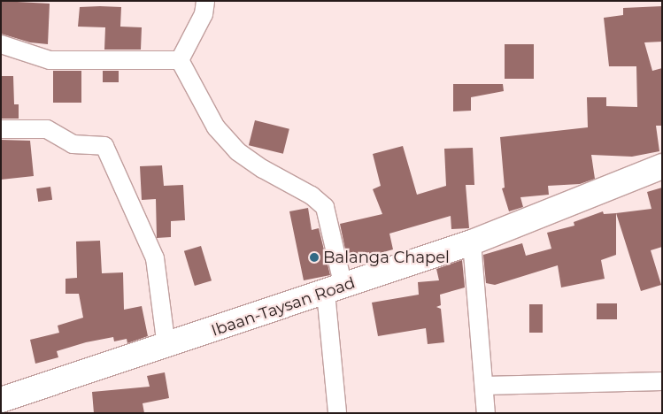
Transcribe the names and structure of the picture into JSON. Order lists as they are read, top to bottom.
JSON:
{
  "streets": {
    "main road": ["Ibaan-Taysan Road"]
  },
  "places": ["Balanga Chapel"]
}
